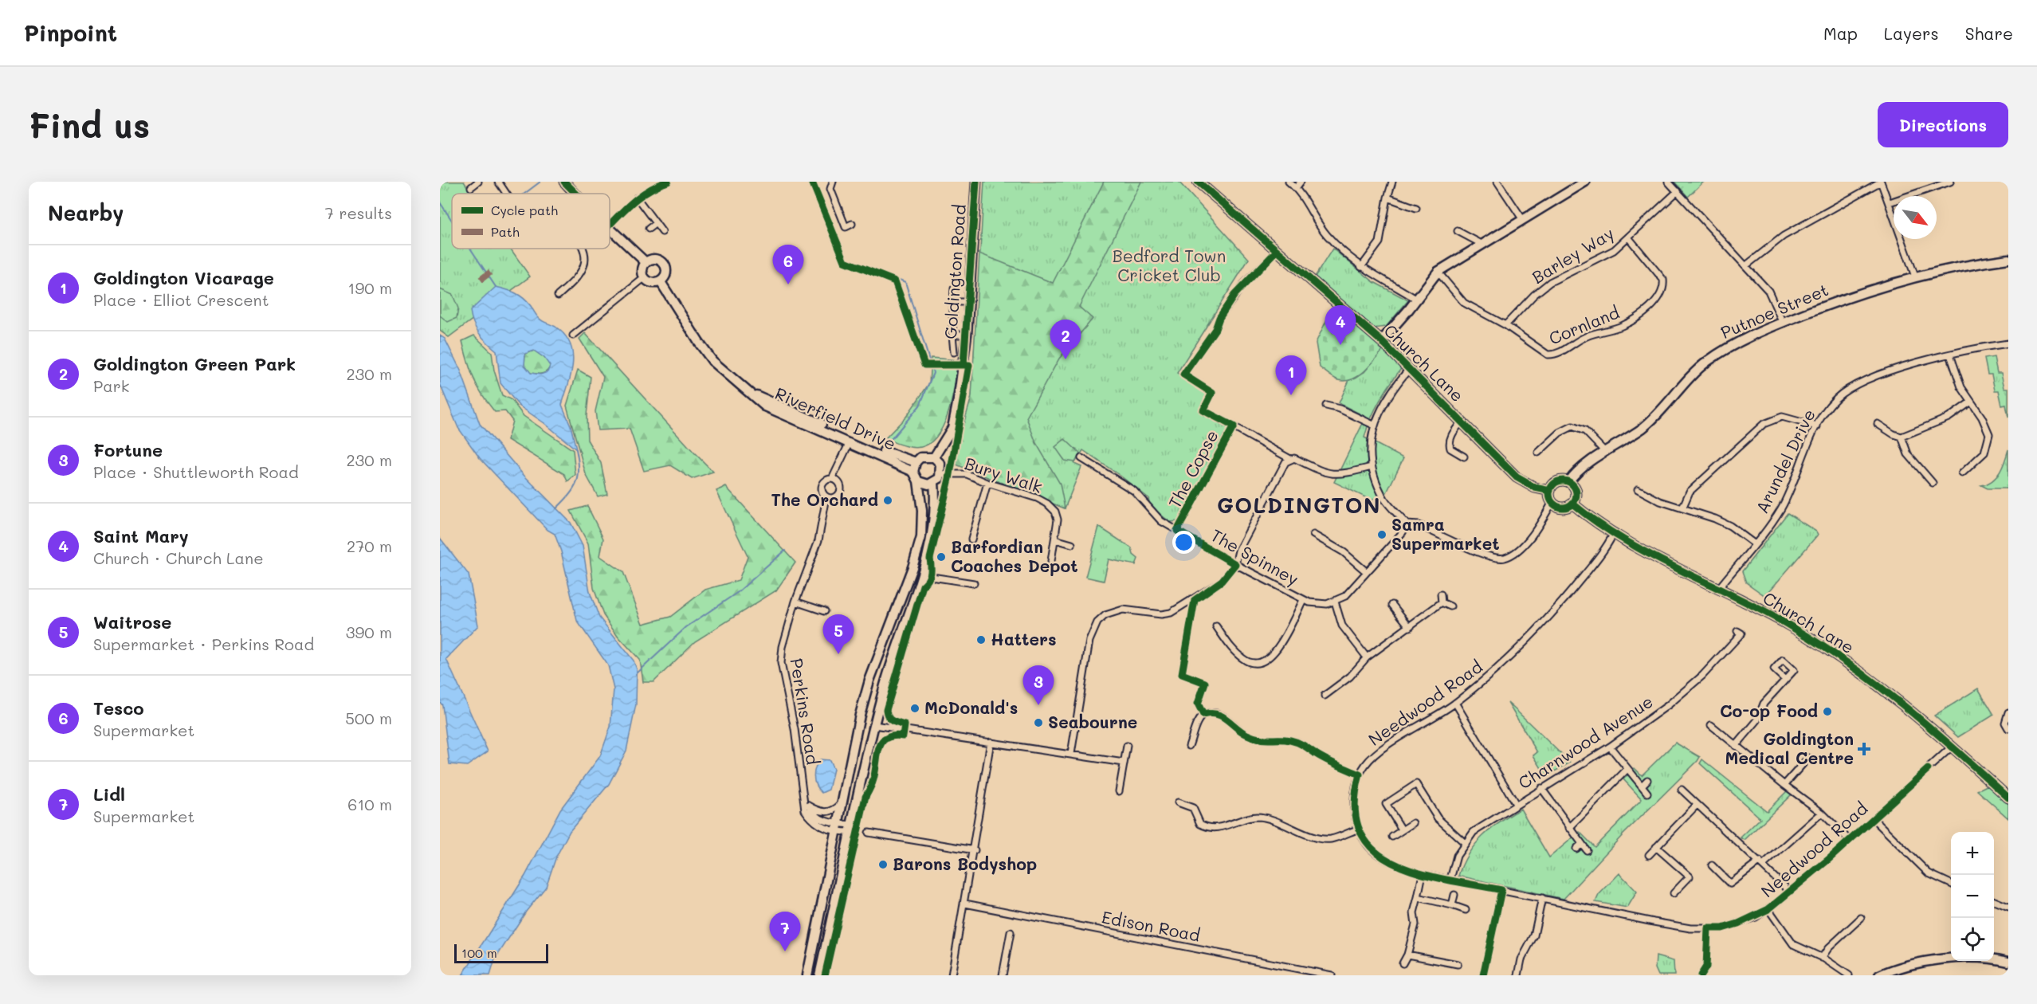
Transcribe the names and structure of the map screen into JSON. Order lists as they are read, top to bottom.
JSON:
{
  "streets": {
    "street": [
      "Barley Way",
      "Goldington Road",
      "Putnoe Street",
      "Cornland",
      "Church Lane",
      "Riverfield Drive",
      "Arundel Drive",
      "The Copse",
      "Bury Walk",
      "The Spinney",
      "Needwood Road",
      "Perkins Road",
      "Charnwood Avenue",
      "Edison Road"
    ]
  },
  "crossings": [
    ["Barley Way", "Cornland"],
    ["Goldington Road", "Riverfield Drive"],
    ["Goldington Road", "Bury Walk"],
    ["Putnoe Street", "Church Lane"],
    ["Church Lane", "Arundel Drive"],
    ["Church Lane", "Needwood Road"],
    ["Riverfield Drive", "Bury Walk"],
    ["The Copse", "The Spinney"],
    ["Needwood Road", "Charnwood Avenue"]
  ],
  "districts": ["GOLDINGTON"],
  "parks": ["Bedford Town Cricket Club"],
  "places": {
    "other": [
      "The Orchard",
      "Samra Supermarket",
      "Barfordian Coaches Depot",
      "Hatters",
      "McDonald's",
      "Co-op Food",
      "Seabourne",
      "Barons Bodyshop"
    ],
    "health": ["Goldington Medical Centre"]
  },
  "legend": ["Cycle path", "Path"],
  "scale_bar": "100 m",
  "north": "bottom right",
  "page": {
    "header": "Pinpoint",
    "nav": ["Map", "Layers", "Share"],
    "buttons": "Directions",
    "title": "Find us",
    "heading": ["Nearby", "7 results"],
    "list": [
      {
        "mark": "1",
        "name": "Goldington Vicarage",
        "note": "Place · Elliot Crescent",
        "value": "190 m"
      },
      {
        "mark": "2",
        "name": "Goldington Green Park",
        "note": "Park",
        "value": "230 m"
      },
      {
        "mark": "3",
        "name": "Fortune",
        "note": "Place · Shuttleworth Road",
        "value": "230 m"
      },
      {
        "mark": "4",
        "name": "Saint Mary",
        "note": "Church · Church Lane",
        "value": "270 m"
      },
      {
        "mark": "5",
        "name": "Waitrose",
        "note": "Supermarket · Perkins Road",
        "value": "390 m"
      },
      {
        "mark": "6",
        "name": "Tesco",
        "note": "Supermarket",
        "value": "500 m"
      },
      {
        "mark": "7",
        "name": "Lidl",
        "note": "Supermarket",
        "value": "610 m"
      }
    ],
    "pins": [
      "6",
      "4",
      "2",
      "1",
      "5",
      "3",
      "7"
    ],
    "map_buttons": ["+", "−"],
    "scale": "100 m"
  }
}
